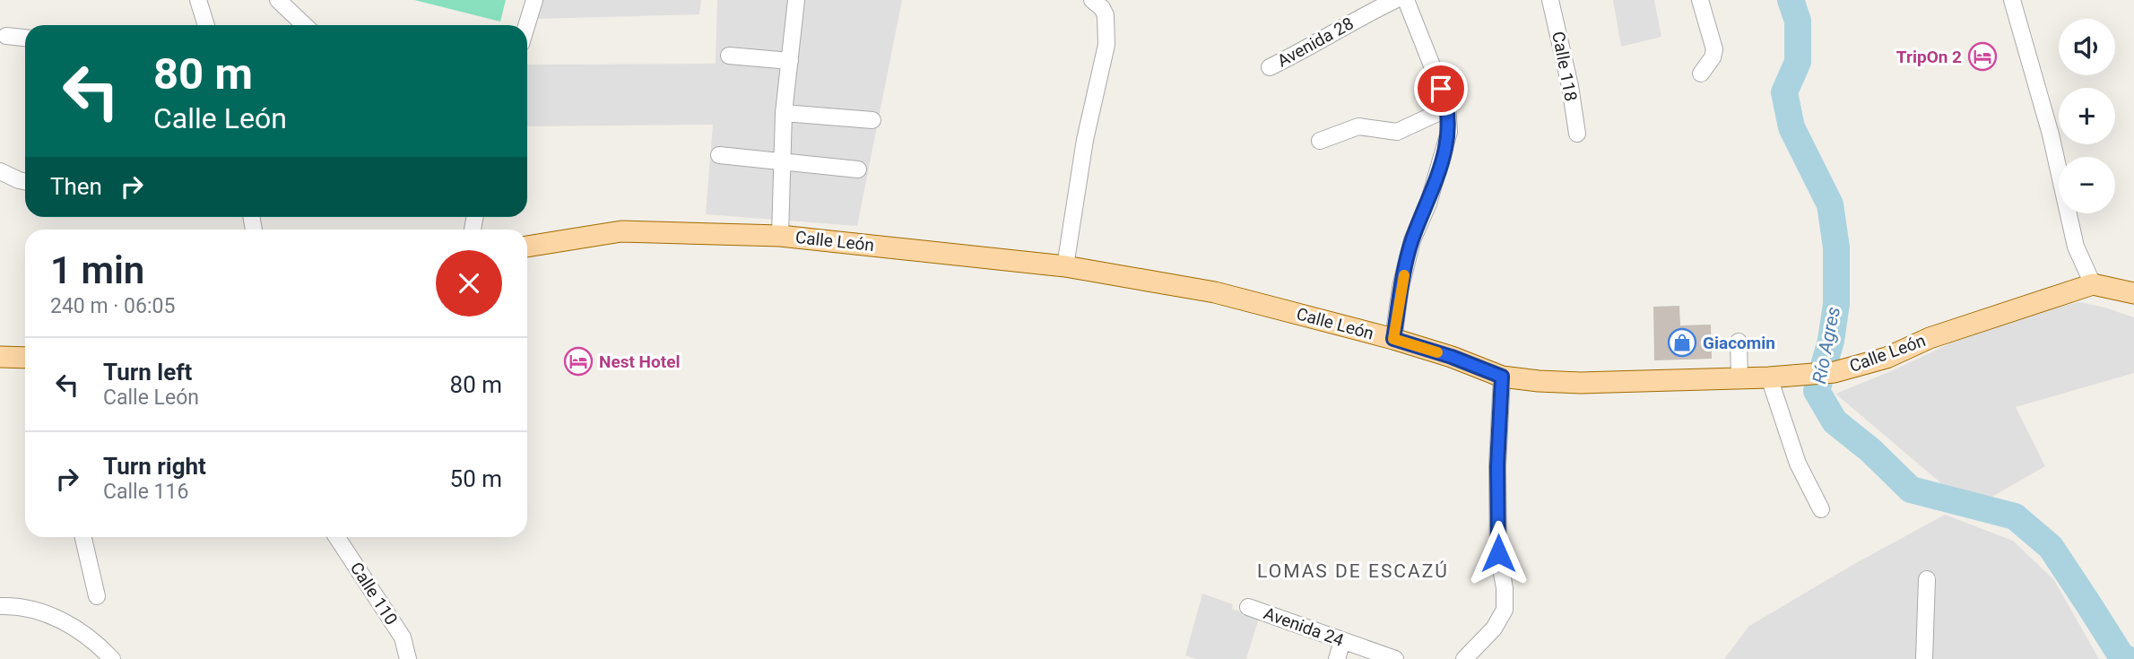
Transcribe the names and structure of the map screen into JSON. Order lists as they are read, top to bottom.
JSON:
{
  "streets": {
    "main road": ["Calle León"],
    "street": [
      "Avenida 28",
      "Calle 118",
      "Calle 110",
      "Avenida 24"
    ]
  },
  "districts": ["LOMAS DE ESCAZÚ"],
  "water": ["Río Agres"],
  "places": {
    "hotel": ["TripOn 2", "Nest Hotel"],
    "shop": ["Giacomin"]
  },
  "page": {
    "map_buttons": ["+", "−"],
    "turn": ["80 m", "Calle León"],
    "then": "Then",
    "heading": ["1 min", "240 m · 06:05"],
    "list": [
      {
        "name": "Turn left",
        "note": "Calle León",
        "value": "80 m"
      },
      {
        "name": "Turn right",
        "note": "Calle 116",
        "value": "50 m"
      }
    ]
  }
}
